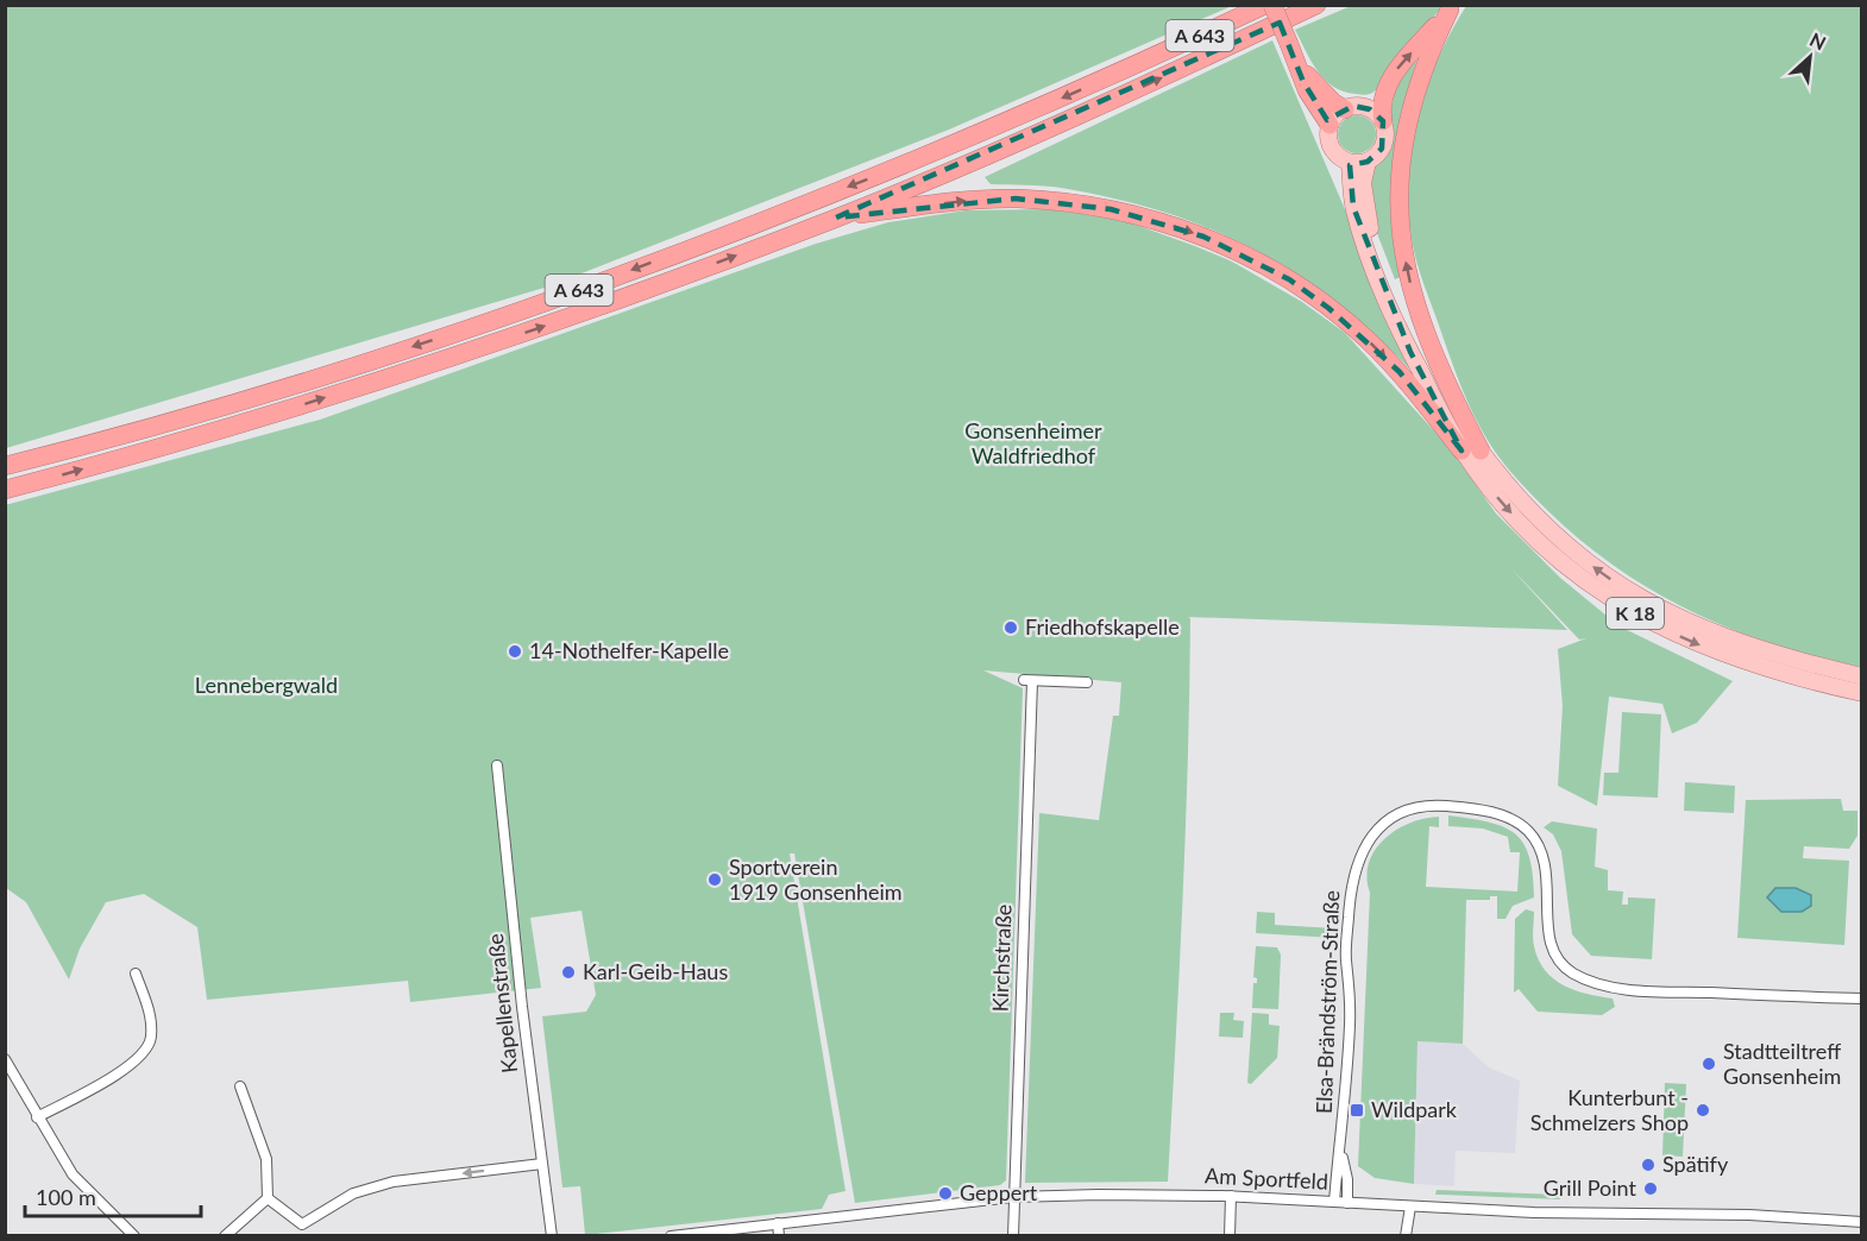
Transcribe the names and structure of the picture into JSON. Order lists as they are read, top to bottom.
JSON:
{
  "streets": {
    "highway": ["A 643"],
    "main road": ["K 18"],
    "street": [
      "Kirchstraße",
      "Elsa-Brändström-Straße",
      "Kapellenstraße",
      "Am Sportfeld"
    ]
  },
  "crossings": [
    ["Kirchstraße", "Am Sportfeld"],
    ["Elsa-Brändström-Straße", "Am Sportfeld"]
  ],
  "parks": ["Gonsenheimer Waldfriedhof", "Lennebergwald"],
  "places": {
    "other": [
      "Friedhofskapelle",
      "14-Nothelfer-Kapelle",
      "Sportverein 1919 Gonsenheim",
      "Karl-Geib-Haus",
      "Stadtteiltreff Gonsenheim",
      "Kunterbunt - Schmelzers Shop",
      "Spätify",
      "Grill Point",
      "Geppert"
    ],
    "transit": ["Wildpark"]
  },
  "scale_bar": "100 m",
  "north": "top right"
}
